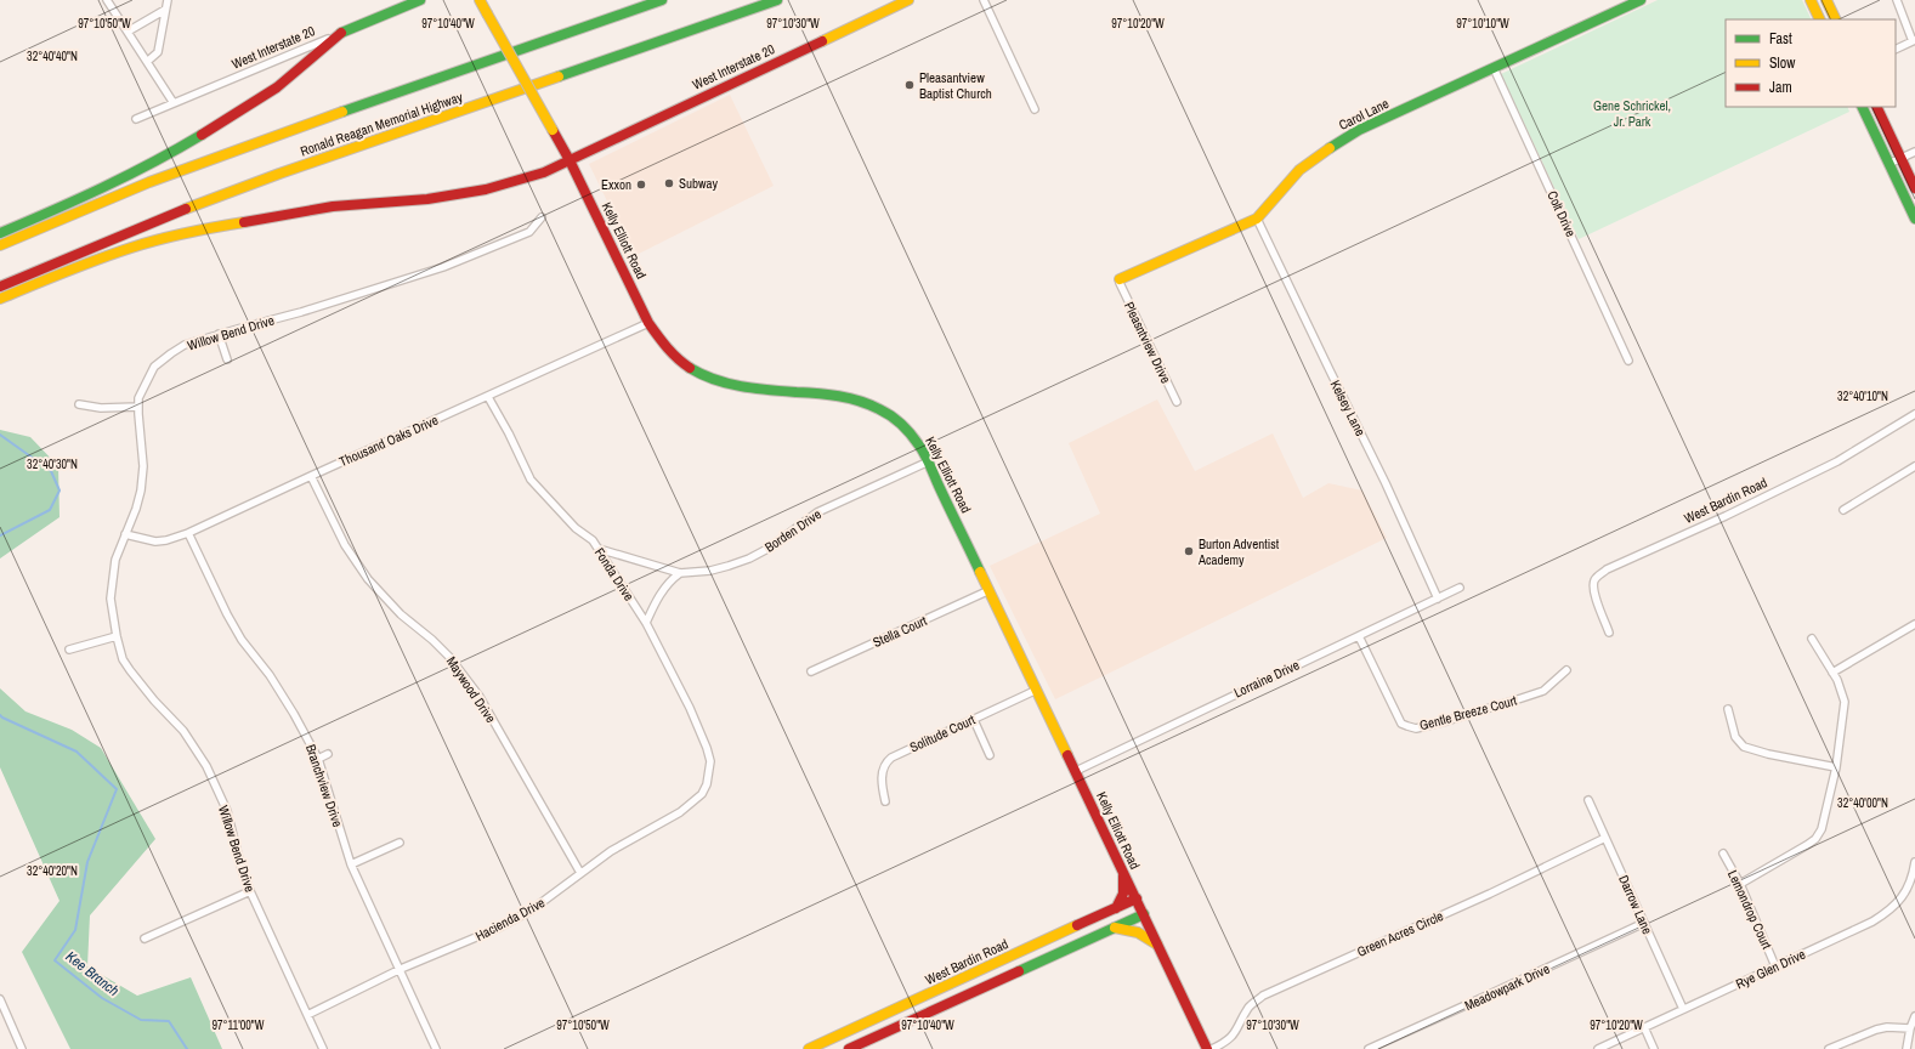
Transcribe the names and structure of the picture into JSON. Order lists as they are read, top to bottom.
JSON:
{
  "streets": {
    "main road": [
      "West Interstate 20",
      "Carol Lane",
      "Ronald Reagan Memorial Highway",
      "Kelly Elliott Road",
      "West Bardin Road"
    ],
    "street": [
      "Colt Drive",
      "Willow Bend Drive",
      "Pleasntview Drive",
      "Kelsey Lane",
      "Thousand Oaks Drive",
      "Borden Drive",
      "Fonda Drive",
      "Stella Court",
      "Lorraine Drive",
      "Maywood Drive",
      "Gentle Breeze Court",
      "Solitude Court",
      "Branchview Drive",
      "Darrow Lane",
      "Lemondrop Court",
      "Hacienda Drive",
      "Green Acres Circle",
      "Rye Glen Drive",
      "Meadowpark Drive"
    ]
  },
  "crossings": [
    ["West Interstate 20", "Kelly Elliott Road"],
    ["Carol Lane", "Colt Drive"],
    ["Carol Lane", "Pleasntview Drive"],
    ["Carol Lane", "Kelsey Lane"],
    ["Kelly Elliott Road", "Thousand Oaks Drive"],
    ["Kelly Elliott Road", "West Bardin Road"],
    ["Kelly Elliott Road", "Borden Drive"],
    ["Kelly Elliott Road", "Stella Court"],
    ["Kelly Elliott Road", "Lorraine Drive"],
    ["Kelly Elliott Road", "Solitude Court"],
    ["Willow Bend Drive", "Thousand Oaks Drive"],
    ["Willow Bend Drive", "Hacienda Drive"],
    ["Kelsey Lane", "Lorraine Drive"],
    ["Thousand Oaks Drive", "Fonda Drive"],
    ["Thousand Oaks Drive", "Maywood Drive"],
    ["Thousand Oaks Drive", "Branchview Drive"],
    ["Borden Drive", "Fonda Drive"],
    ["Fonda Drive", "Hacienda Drive"],
    ["Lorraine Drive", "Gentle Breeze Court"],
    ["Maywood Drive", "Hacienda Drive"],
    ["Branchview Drive", "Hacienda Drive"],
    ["Darrow Lane", "Green Acres Circle"],
    ["Darrow Lane", "Rye Glen Drive"],
    ["Darrow Lane", "Meadowpark Drive"],
    ["Lemondrop Court", "Rye Glen Drive"]
  ],
  "water": ["Kee Branch"],
  "parks": ["Gene Schrickel, Jr. Park"],
  "places": [
    "Pleasantview Baptist Church",
    "Subway",
    "Exxon",
    "Burton Adventist Academy"
  ],
  "legend": ["Fast", "Slow", "Jam"],
  "coordinates": [
    "97°10'50\"W",
    "97°10'40\"W",
    "97°10'30\"W",
    "97°10'20\"W",
    "97°10'10\"W",
    "32°40'40\"N",
    "32°40'10\"N",
    "32°40'30\"N",
    "32°40'00\"N",
    "32°40'20\"N",
    "97°11'00\"W"
  ]
}
